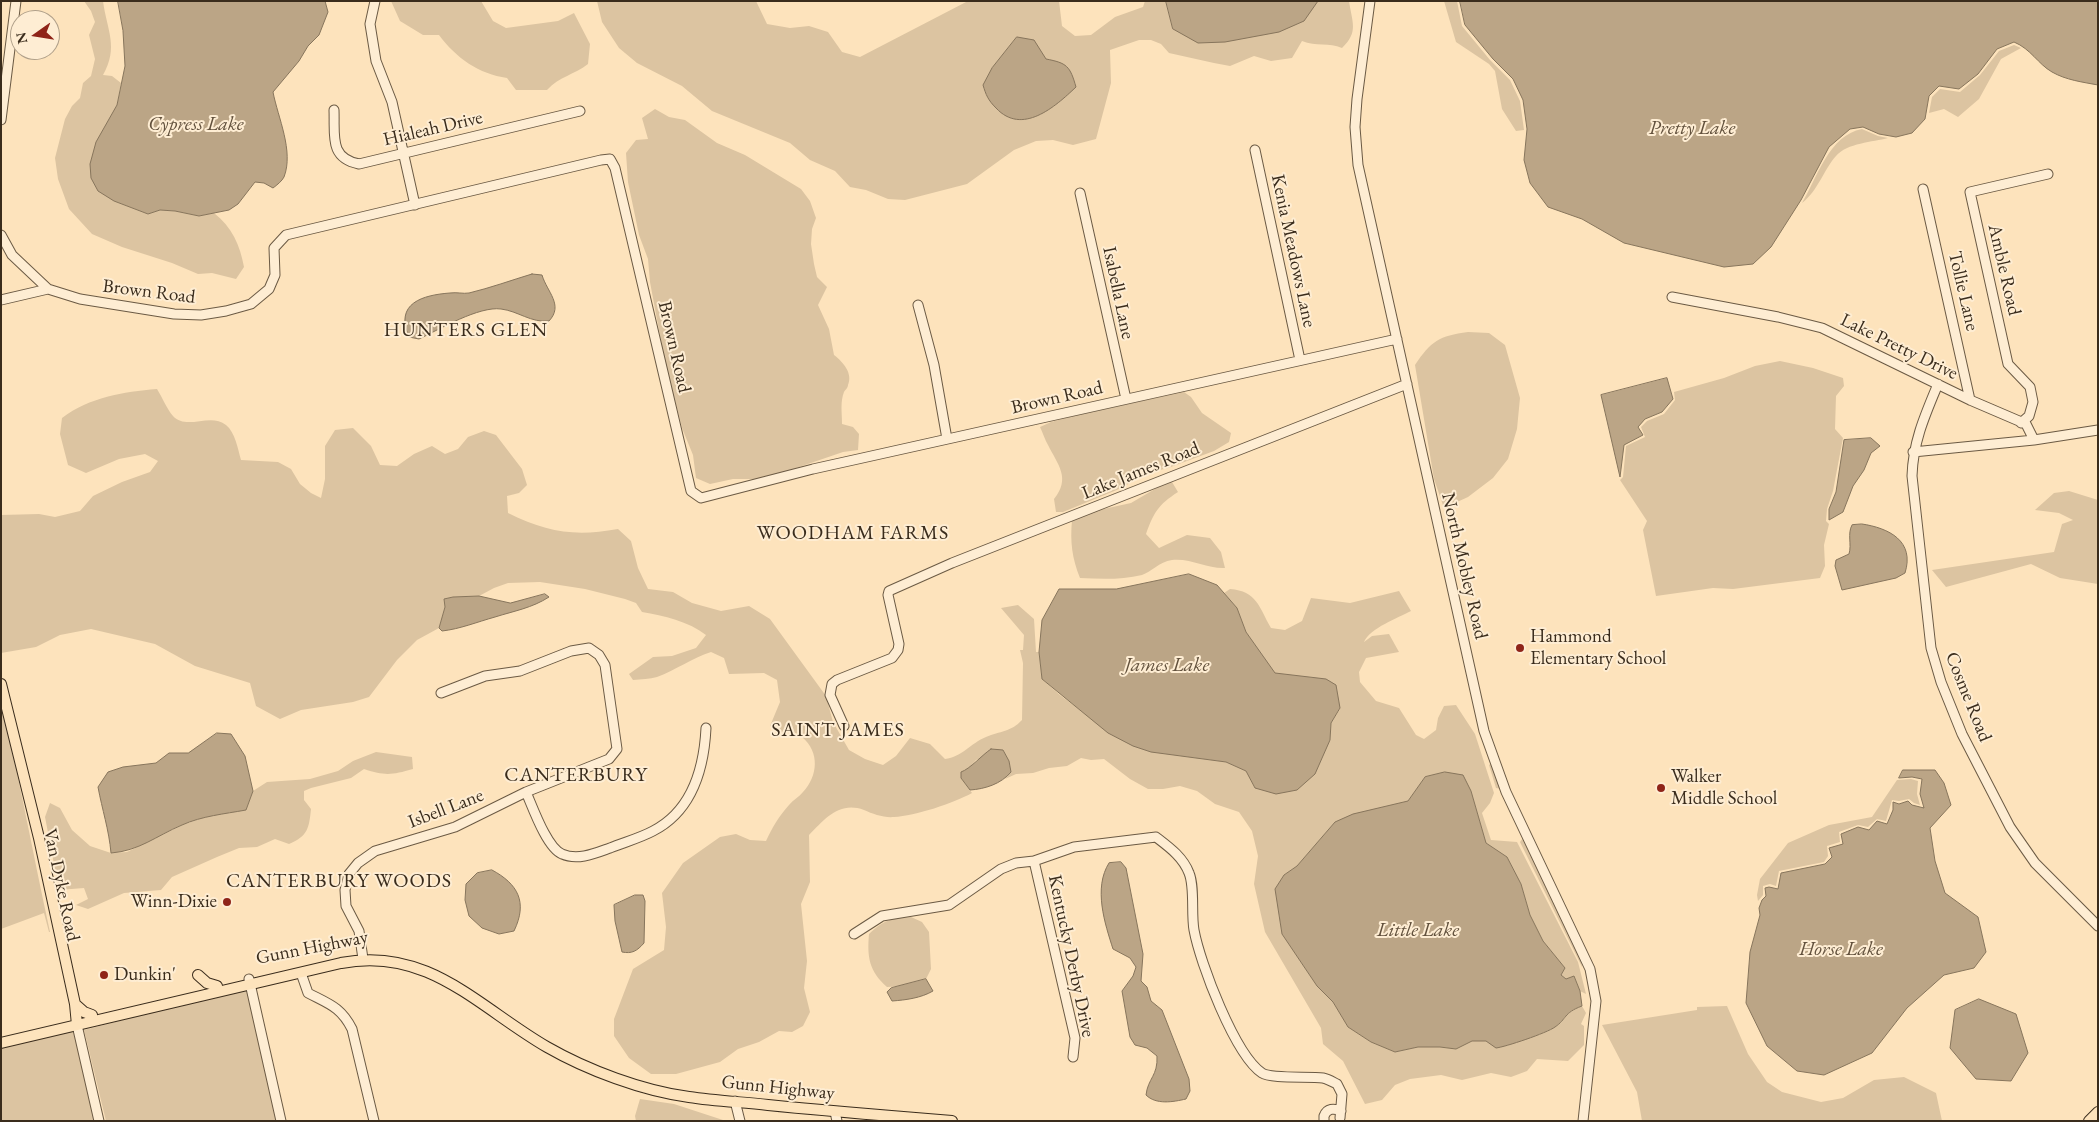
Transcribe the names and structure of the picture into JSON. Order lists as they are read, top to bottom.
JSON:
{
  "streets": {
    "main road": ["Van Dyke Road", "Gunn Highway"],
    "street": [
      "Hialeah Drive",
      "Kenia Meadows Lane",
      "Amble Road",
      "Tollie Lane",
      "Brown Road",
      "Isabella Lane",
      "Lake Pretty Drive",
      "Lake James Road",
      "North Mobley Road",
      "Cosme Road",
      "Isbell Lane",
      "Kentucky Derby Drive"
    ]
  },
  "crossings": [
    ["Kenia Meadows Lane", "Brown Road"],
    ["Amble Road", "Lake Pretty Drive"],
    ["Tollie Lane", "Lake Pretty Drive"],
    ["Brown Road", "Isabella Lane"],
    ["Brown Road", "North Mobley Road"],
    ["Lake Pretty Drive", "Cosme Road"],
    ["Lake James Road", "North Mobley Road"],
    ["Isbell Lane", "Gunn Highway"],
    ["Van Dyke Road", "Gunn Highway"]
  ],
  "districts": [
    "HUNTERS GLEN",
    "WOODHAM FARMS",
    "SAINT JAMES",
    "CANTERBURY",
    "CANTERBURY WOODS"
  ],
  "water": [
    "Cypress Lake",
    "Pretty Lake",
    "James Lake",
    "Little Lake",
    "Horse Lake"
  ],
  "places": [
    "Hammond Elementary School",
    "Walker Middle School",
    "Winn-Dixie",
    "Dunkin'"
  ],
  "north": "left"
}
